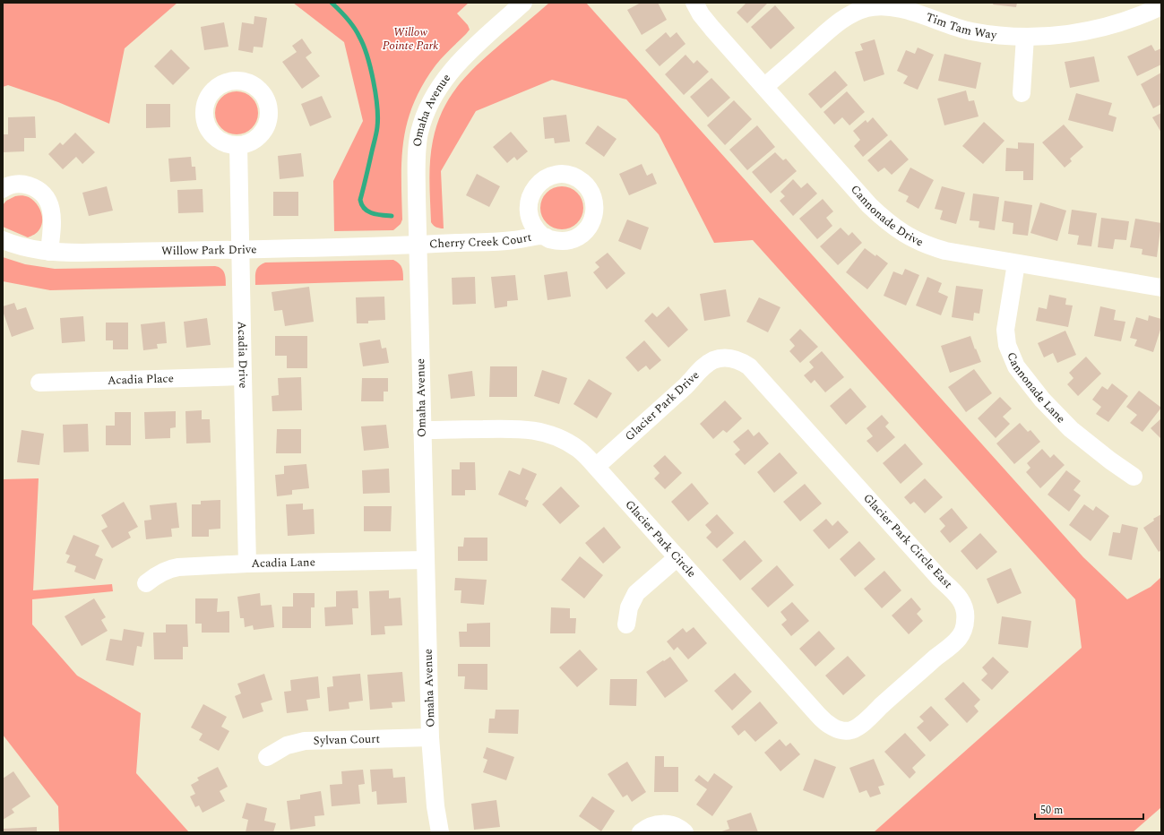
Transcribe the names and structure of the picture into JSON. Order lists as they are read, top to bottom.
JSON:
{
  "streets": {
    "street": [
      "Tim Tam Way",
      "Omaha Avenue",
      "Cannonade Drive",
      "Cherry Creek Court",
      "Willow Park Drive",
      "Acadia Drive",
      "Acadia Place",
      "Cannonade Lane",
      "Glacier Park Drive",
      "Glacier Park Circle",
      "Glacier Park Circle East",
      "Acadia Lane",
      "Sylvan Court"
    ]
  },
  "crossings": [
    ["Tim Tam Way", "Cannonade Drive"],
    ["Omaha Avenue", "Cherry Creek Court"],
    ["Omaha Avenue", "Willow Park Drive"],
    ["Omaha Avenue", "Glacier Park Circle"],
    ["Omaha Avenue", "Acadia Lane"],
    ["Omaha Avenue", "Sylvan Court"],
    ["Cannonade Drive", "Cannonade Lane"],
    ["Cherry Creek Court", "Willow Park Drive"],
    ["Willow Park Drive", "Acadia Drive"],
    ["Acadia Drive", "Acadia Place"],
    ["Acadia Drive", "Acadia Lane"],
    ["Glacier Park Drive", "Glacier Park Circle"],
    ["Glacier Park Drive", "Glacier Park Circle East"],
    ["Glacier Park Circle", "Glacier Park Circle East"]
  ],
  "parks": ["Willow Pointe Park"],
  "scale_bar": "50 m"
}
